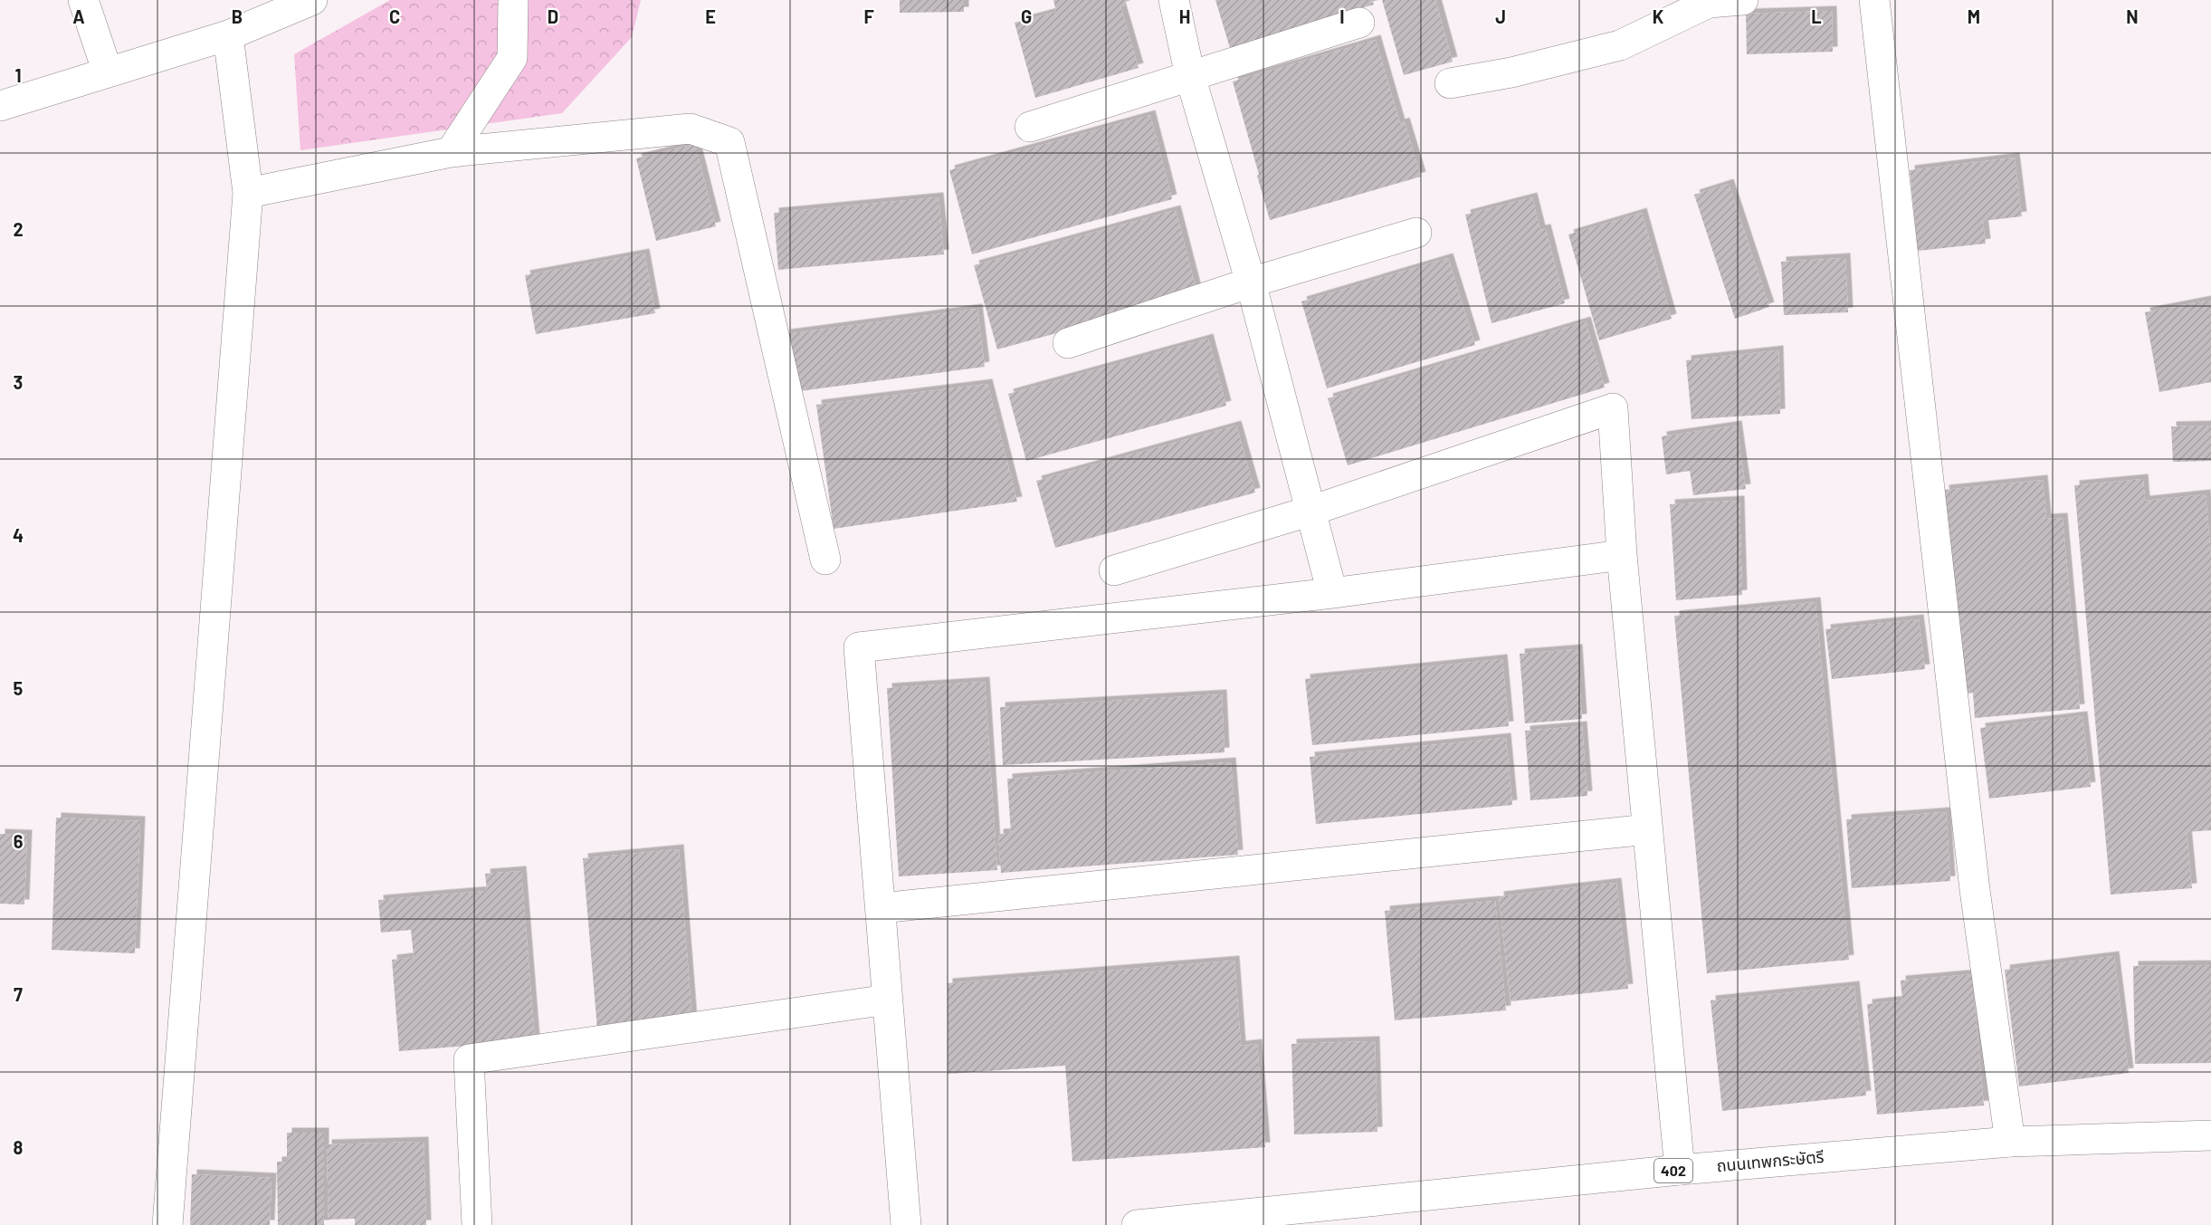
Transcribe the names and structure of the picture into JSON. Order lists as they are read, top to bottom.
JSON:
{
  "streets": {
    "street": ["ถนนเทพกระษัตรี", "402"]
  },
  "grid": {
    "columns": [
      "A",
      "B",
      "C",
      "D",
      "E",
      "F",
      "G",
      "H",
      "I",
      "J",
      "K",
      "L",
      "M",
      "N"
    ],
    "rows": [
      "1",
      "2",
      "3",
      "4",
      "5",
      "6",
      "7",
      "8"
    ]
  }
}
